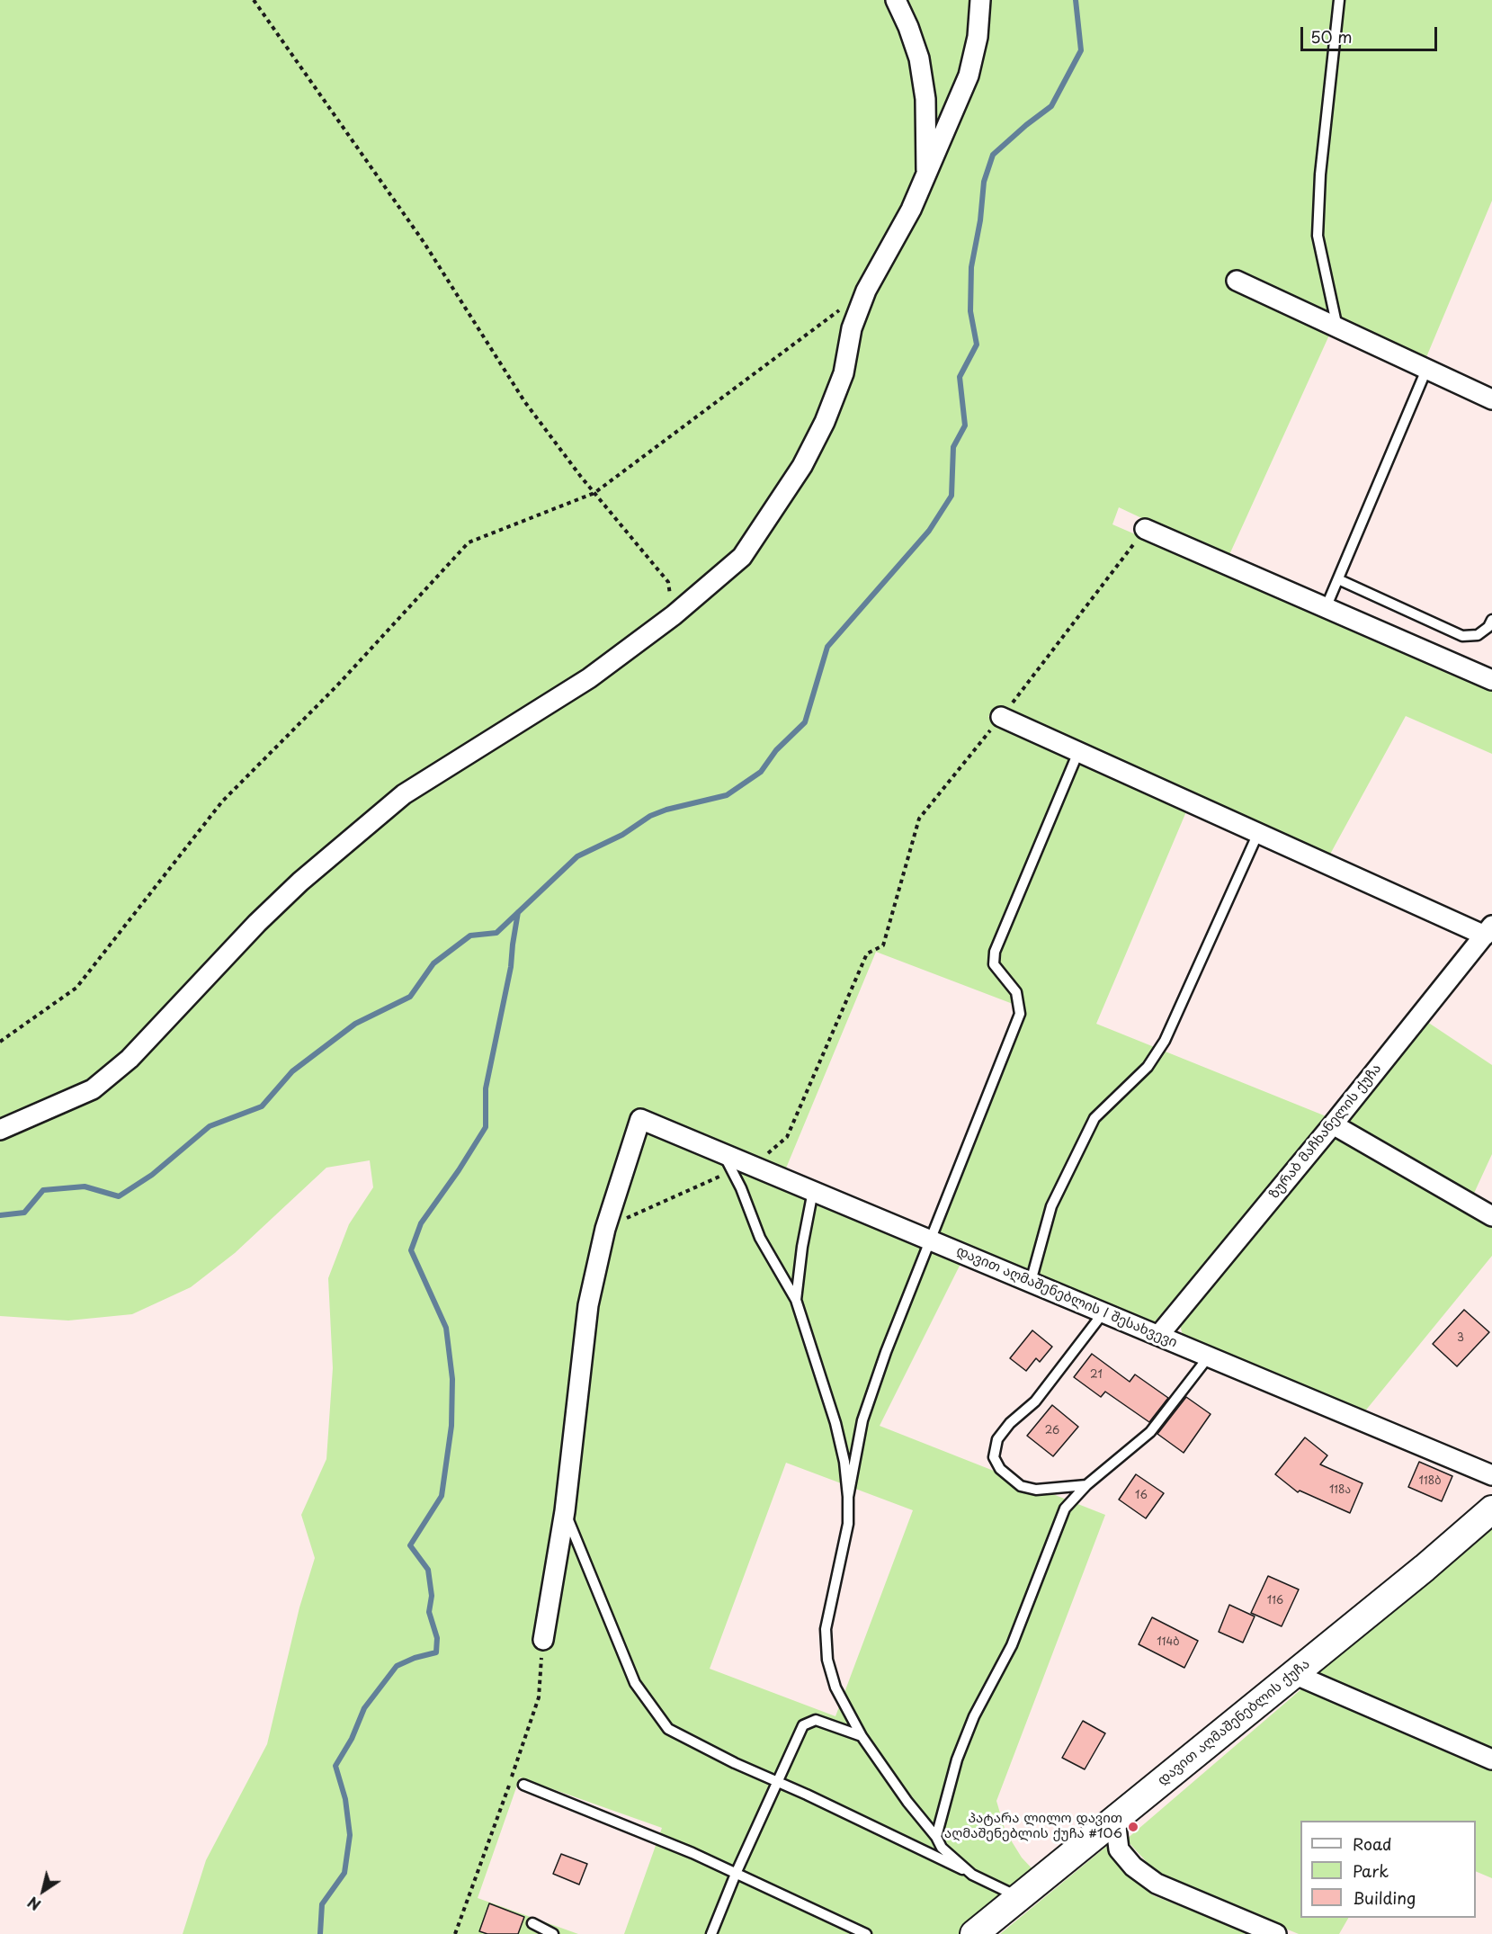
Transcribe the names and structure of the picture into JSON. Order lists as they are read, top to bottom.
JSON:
{
  "streets": {
    "street": ["ზურაბ მაჩხანელის ქუჩა", "დავით აღმაშენებლის I შესახვევი", "დავით აღმაშენებლის ქუჩა"]
  },
  "crossings": [
    ["ზურაბ მაჩხანელის ქუჩა", "დავით აღმაშენებლის I შესახვევი"]
  ],
  "places": ["პატარა ლილო დავით აღმაშენებლის ქუჩა #106"],
  "house_numbers": [
    "3",
    "21",
    "26",
    "118ბ",
    "118ა",
    "16",
    "116",
    "114ბ"
  ],
  "legend": ["Road", "Park", "Building"],
  "scale_bar": "50 m",
  "north": "bottom left"
}
